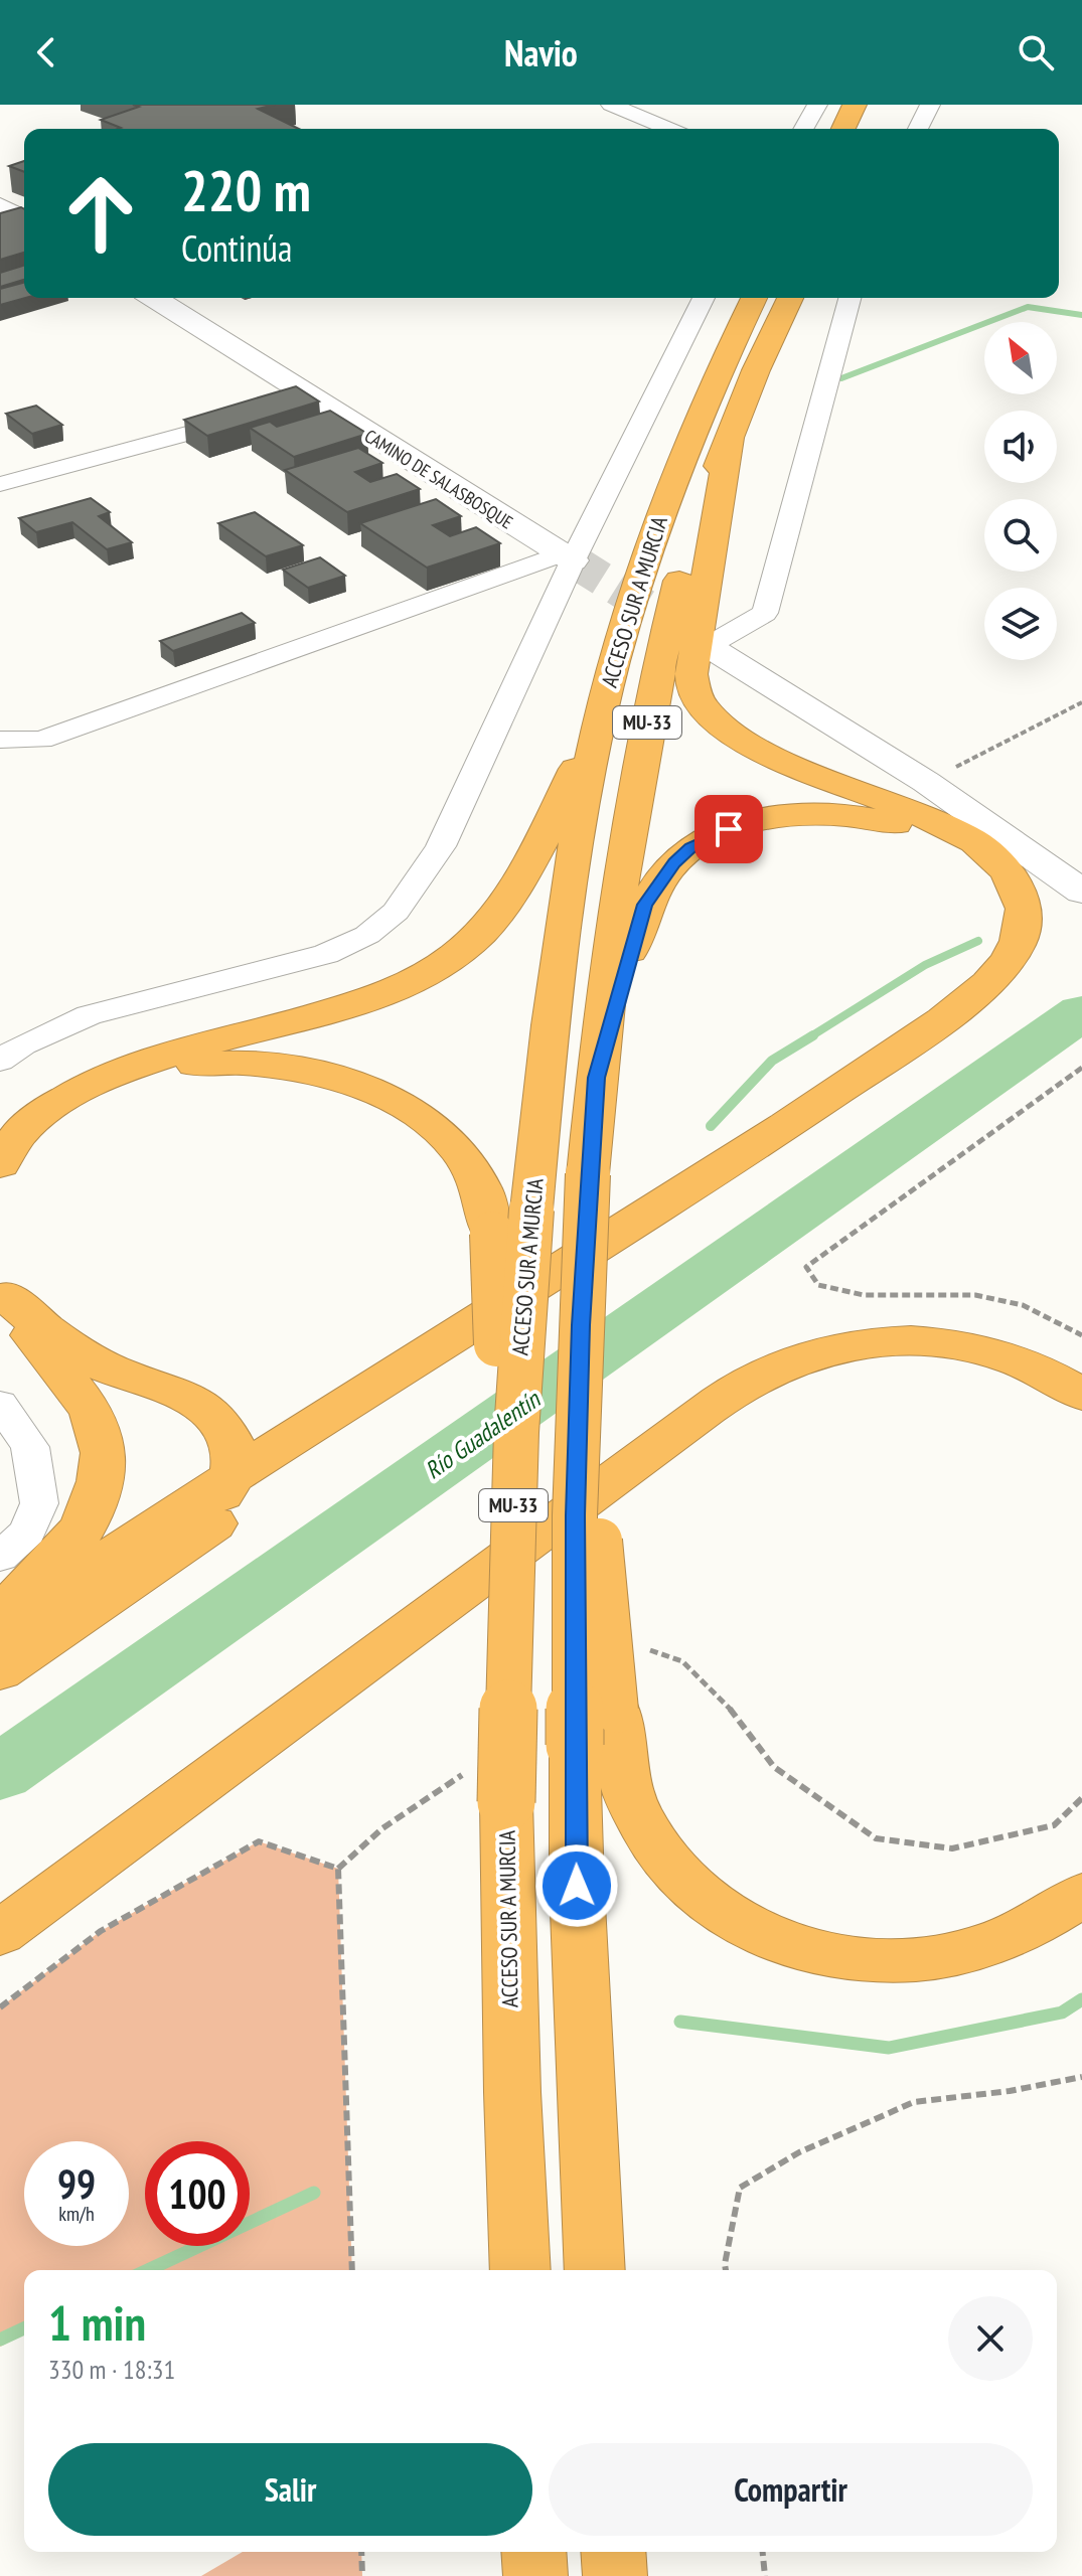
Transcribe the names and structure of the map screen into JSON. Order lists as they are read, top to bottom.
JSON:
{
  "streets": {
    "highway": ["ACCESO SUR A MURCIA", "MU-33"],
    "street": ["CAMINO DE SALASBOSQUE"]
  },
  "water": ["Río Guadalentín"],
  "north": "top left",
  "page": {
    "header": "Navio",
    "turn": ["220 m", "Continúa"],
    "speed": "99 km/h",
    "limit": "100",
    "heading": ["1 min", "330 m · 18:31"],
    "buttons": ["Salir", "Compartir"]
  }
}
